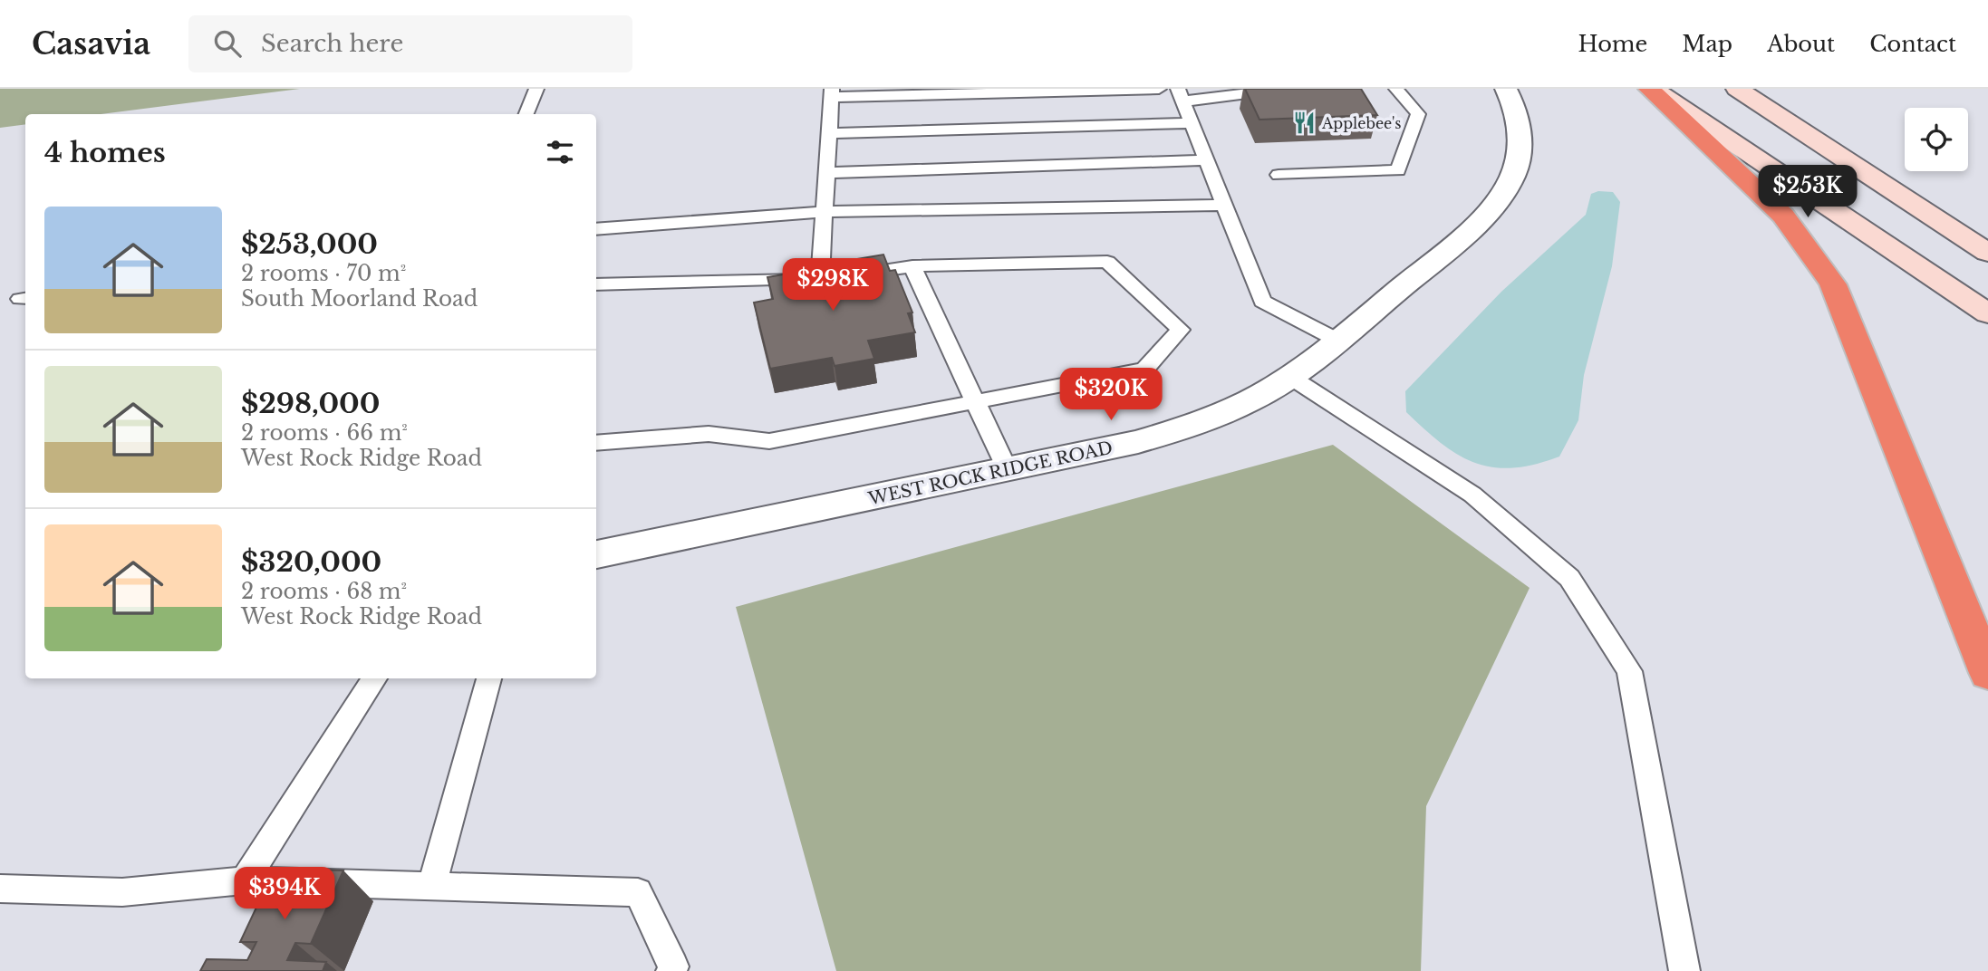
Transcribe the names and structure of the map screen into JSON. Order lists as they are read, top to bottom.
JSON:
{
  "streets": {
    "street": ["WEST ROCK RIDGE ROAD"]
  },
  "places": {
    "restaurant": ["Applebee's"]
  },
  "page": {
    "header": "Casavia",
    "search": "Search here",
    "nav": [
      "Home",
      "Map",
      "About",
      "Contact"
    ],
    "heading": "4 homes",
    "price": [
      "$253K",
      "$298K",
      "$320K",
      "$394K"
    ],
    "list": [
      {
        "name": "$253,000",
        "note": "2 rooms · 70 m² · South Moorland Road"
      },
      {
        "name": "$298,000",
        "note": "2 rooms · 66 m² · West Rock Ridge Road"
      },
      {
        "name": "$320,000",
        "note": "2 rooms · 68 m² · West Rock Ridge Road"
      }
    ]
  }
}
